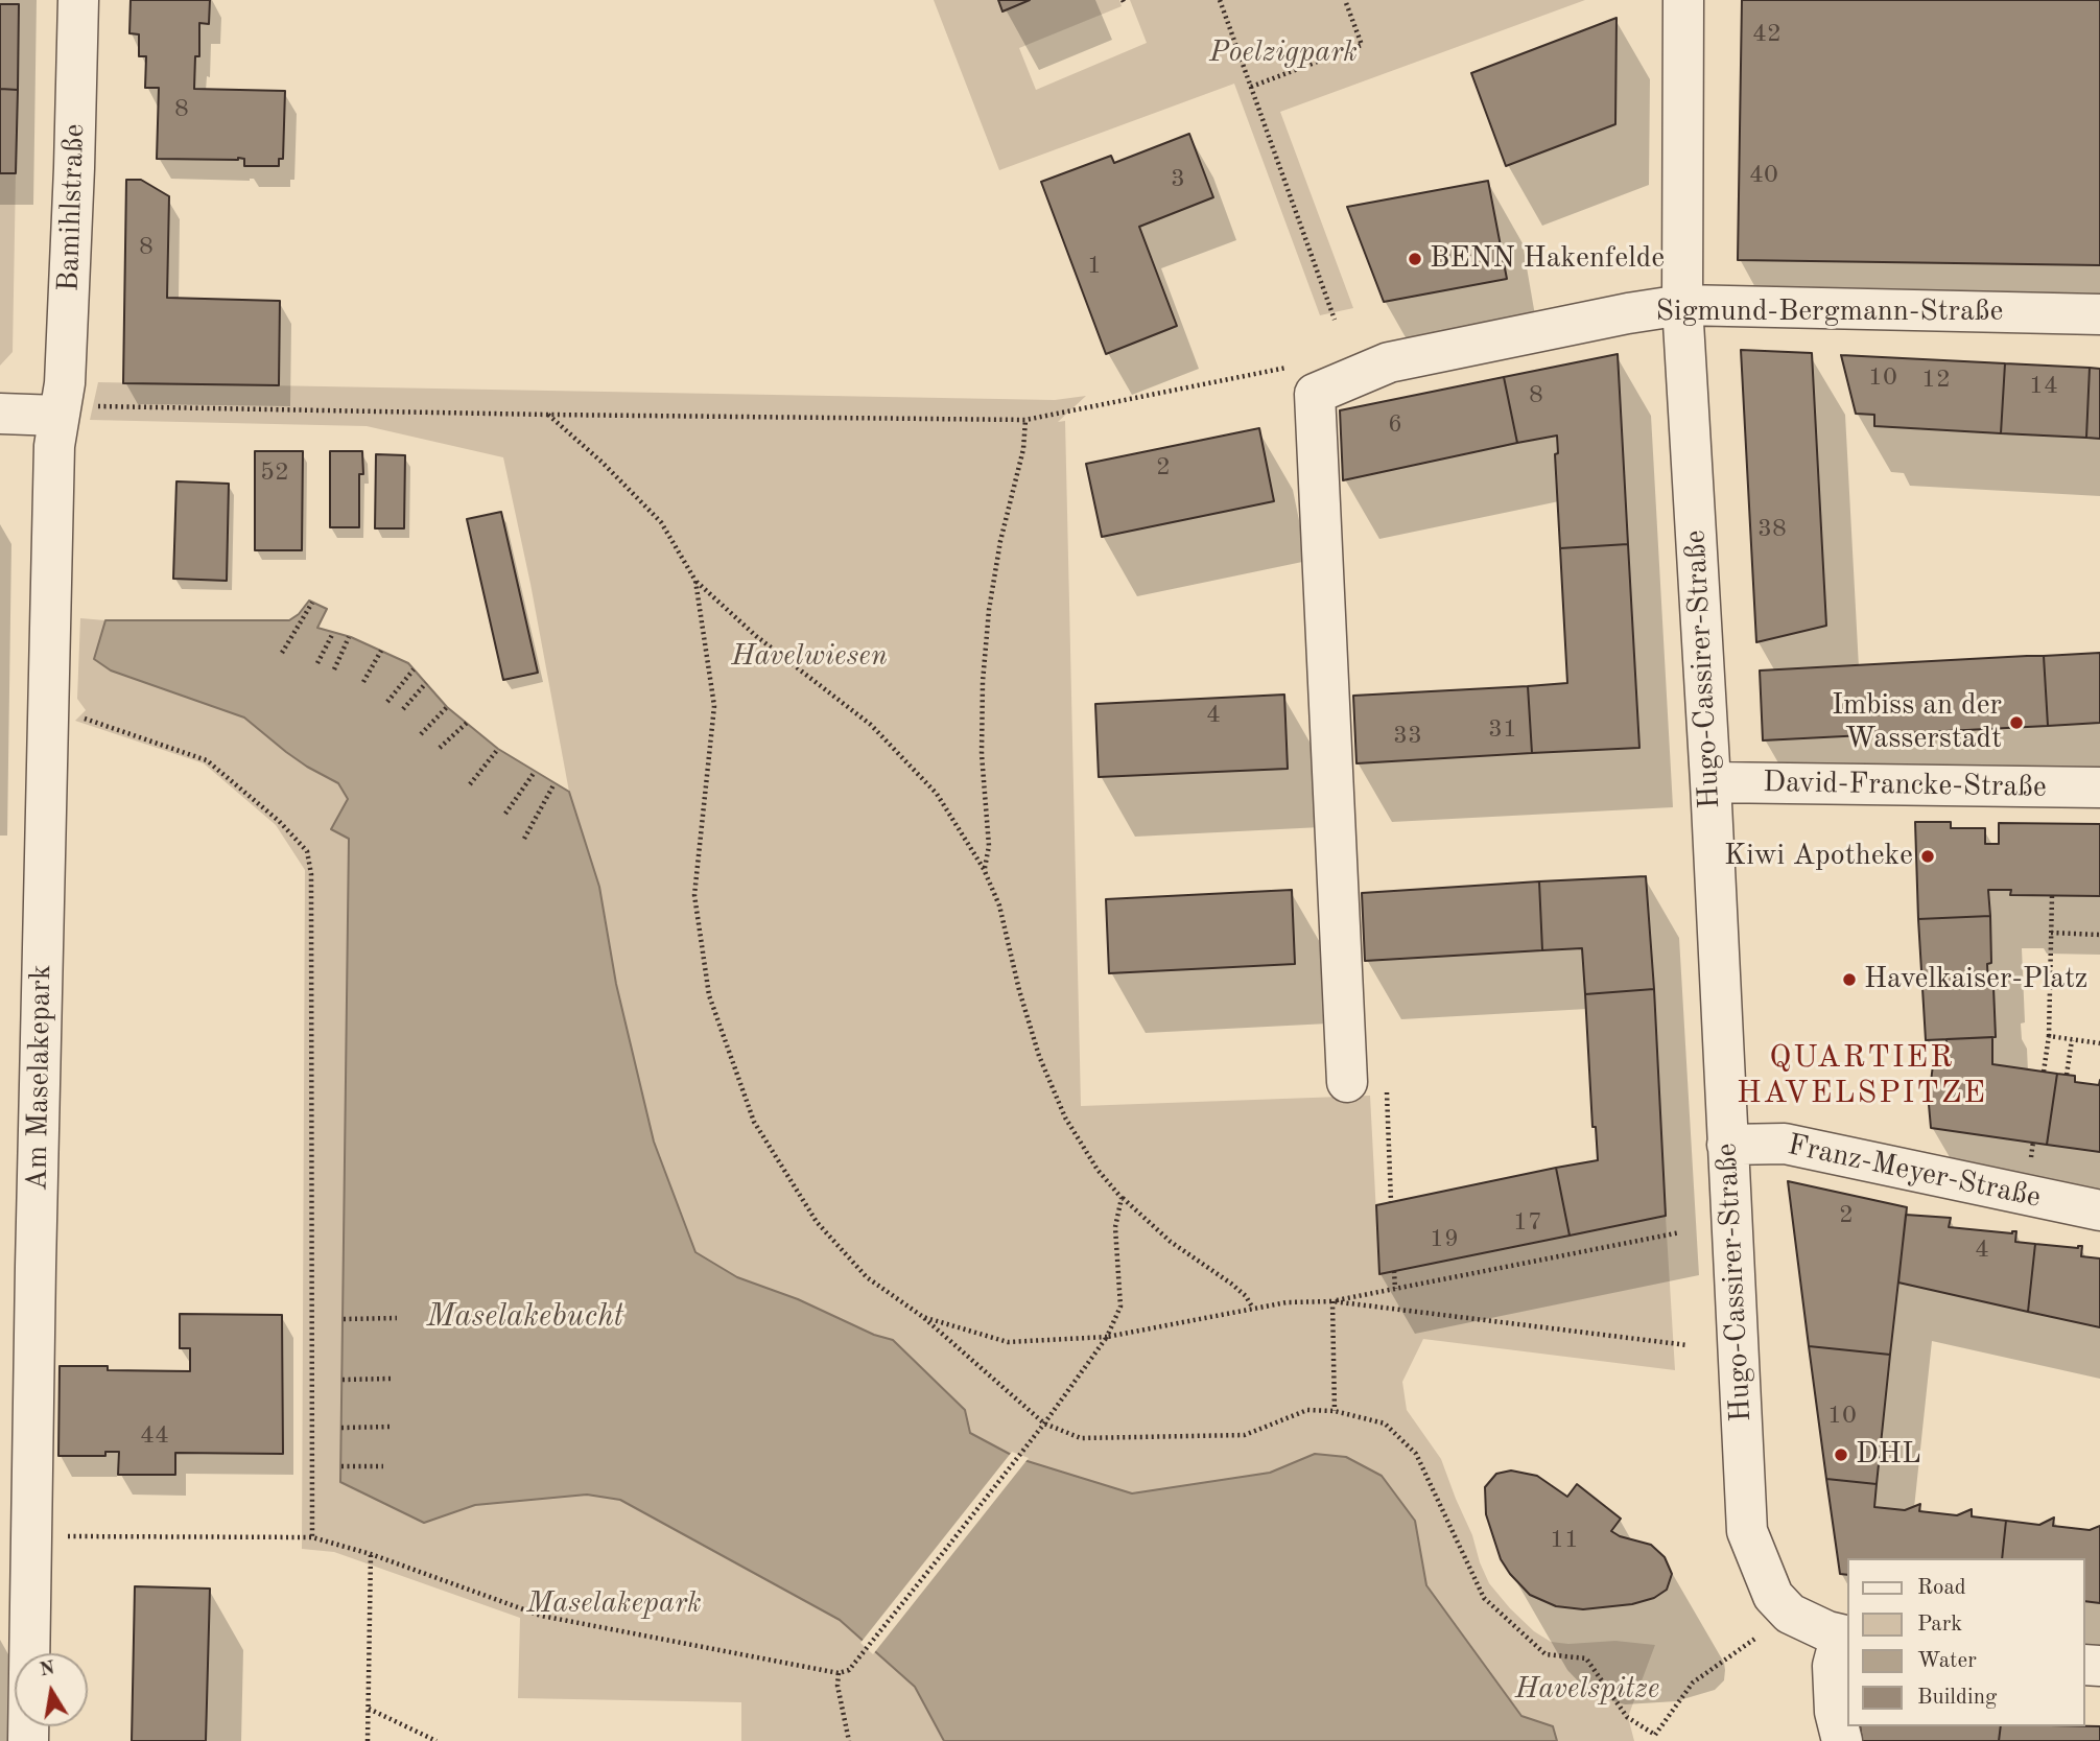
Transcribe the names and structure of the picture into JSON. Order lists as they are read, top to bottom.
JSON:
{
  "streets": {
    "street": [
      "Bamihlstraße",
      "Sigmund-Bergmann-Straße",
      "Hugo-Cassirer-Straße",
      "David-Francke-Straße",
      "Am Maselakepark",
      "Franz-Meyer-Straße"
    ]
  },
  "crossings": [
    ["Bamihlstraße", "Am Maselakepark"],
    ["Sigmund-Bergmann-Straße", "Hugo-Cassirer-Straße"],
    ["Hugo-Cassirer-Straße", "David-Francke-Straße"],
    ["Hugo-Cassirer-Straße", "Franz-Meyer-Straße"]
  ],
  "districts": ["QUARTIER HAVELSPITZE"],
  "water": ["Maselakebucht"],
  "parks": [
    "Poelzigpark",
    "Havelwiesen",
    "Maselakepark",
    "Havelspitze"
  ],
  "places": [
    "BENN Hakenfelde",
    "Imbiss an der Wasserstadt",
    "Kiwi Apotheke",
    "Havelkaiser-Platz",
    "DHL"
  ],
  "house_numbers": [
    "42",
    "8",
    "40",
    "3",
    "8",
    "1",
    "10",
    "12",
    "14",
    "8",
    "6",
    "2",
    "52",
    "38",
    "4",
    "31",
    "33",
    "2",
    "17",
    "19",
    "4",
    "10",
    "44",
    "11"
  ],
  "legend": [
    "Road",
    "Park",
    "Water",
    "Building"
  ],
  "north": "top"
}
